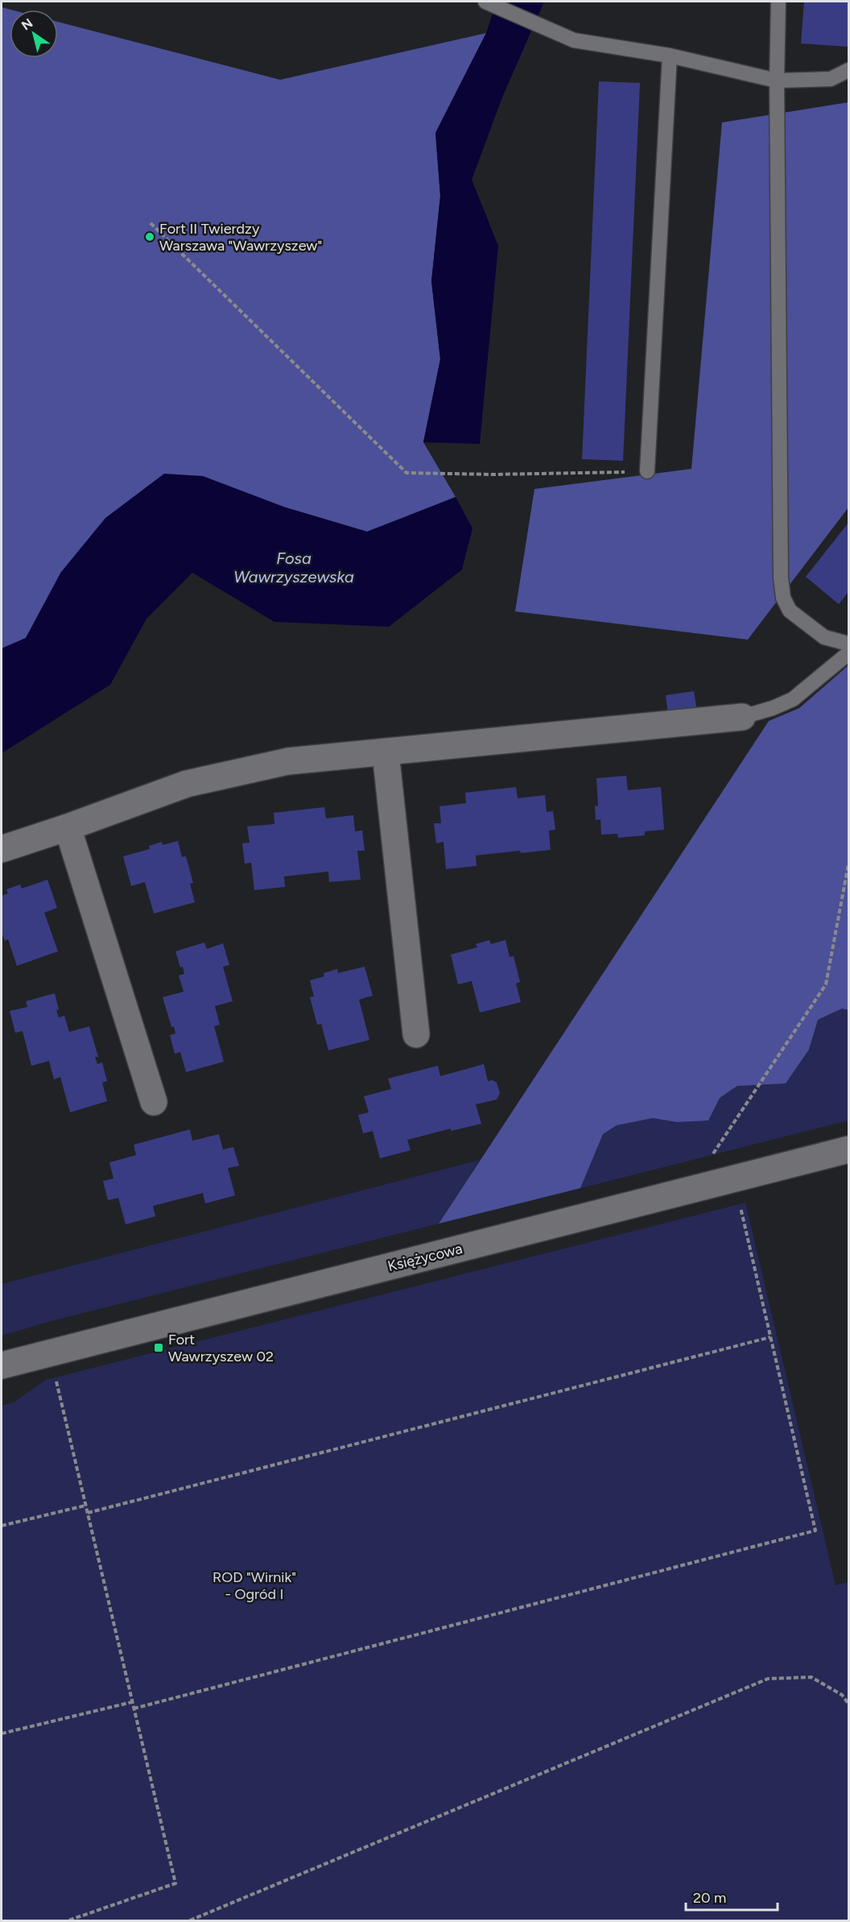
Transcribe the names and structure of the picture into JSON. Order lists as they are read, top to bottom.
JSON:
{
  "streets": {
    "street": ["Księżycowa"]
  },
  "water": ["Fosa Wawrzyszewska"],
  "parks": ["ROD \"Wirnik\" - Ogród I"],
  "places": {
    "other": ["Fort II Twierdzy Warszawa \"Wawrzyszew\""],
    "transit": ["Fort Wawrzyszew 02"]
  },
  "scale_bar": "20 m",
  "north": "top left"
}
